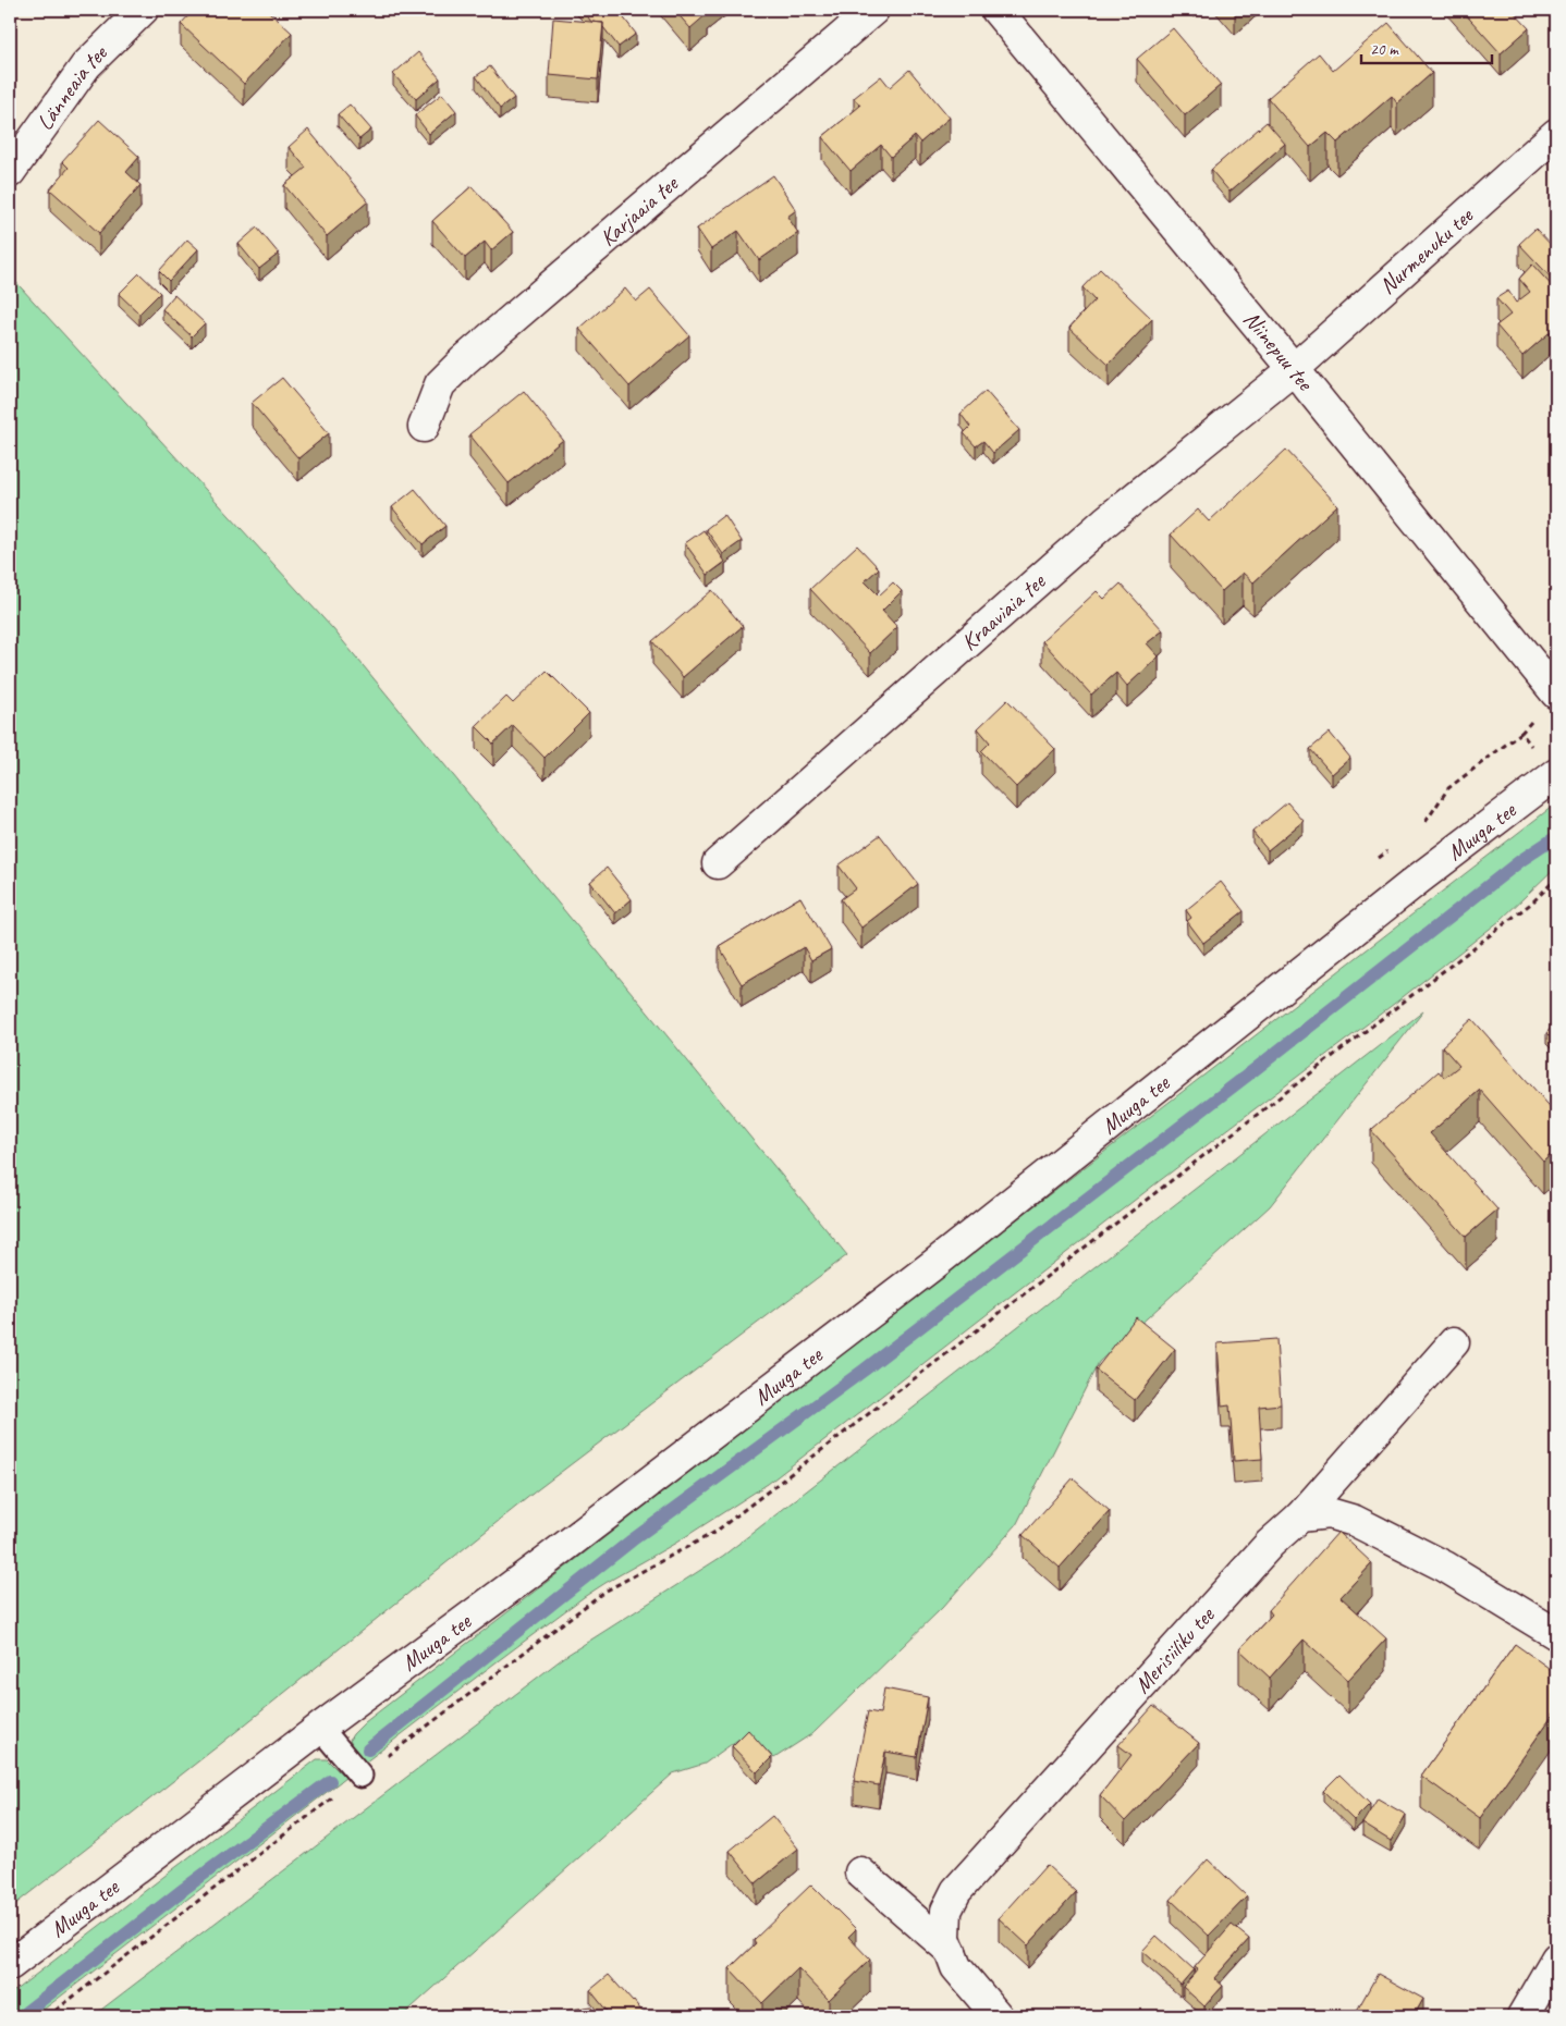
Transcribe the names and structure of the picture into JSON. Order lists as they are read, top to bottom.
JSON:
{
  "streets": {
    "street": [
      "Länneaia tee",
      "Karjaaia tee",
      "Nurmenuku tee",
      "Niinepuu tee",
      "Kraaviaia tee",
      "Muuga tee",
      "Merisiiliku tee"
    ]
  },
  "crossings": [
    ["Nurmenuku tee", "Niinepuu tee"],
    ["Nurmenuku tee", "Kraaviaia tee"],
    ["Niinepuu tee", "Kraaviaia tee"]
  ],
  "scale_bar": "20 m"
}
